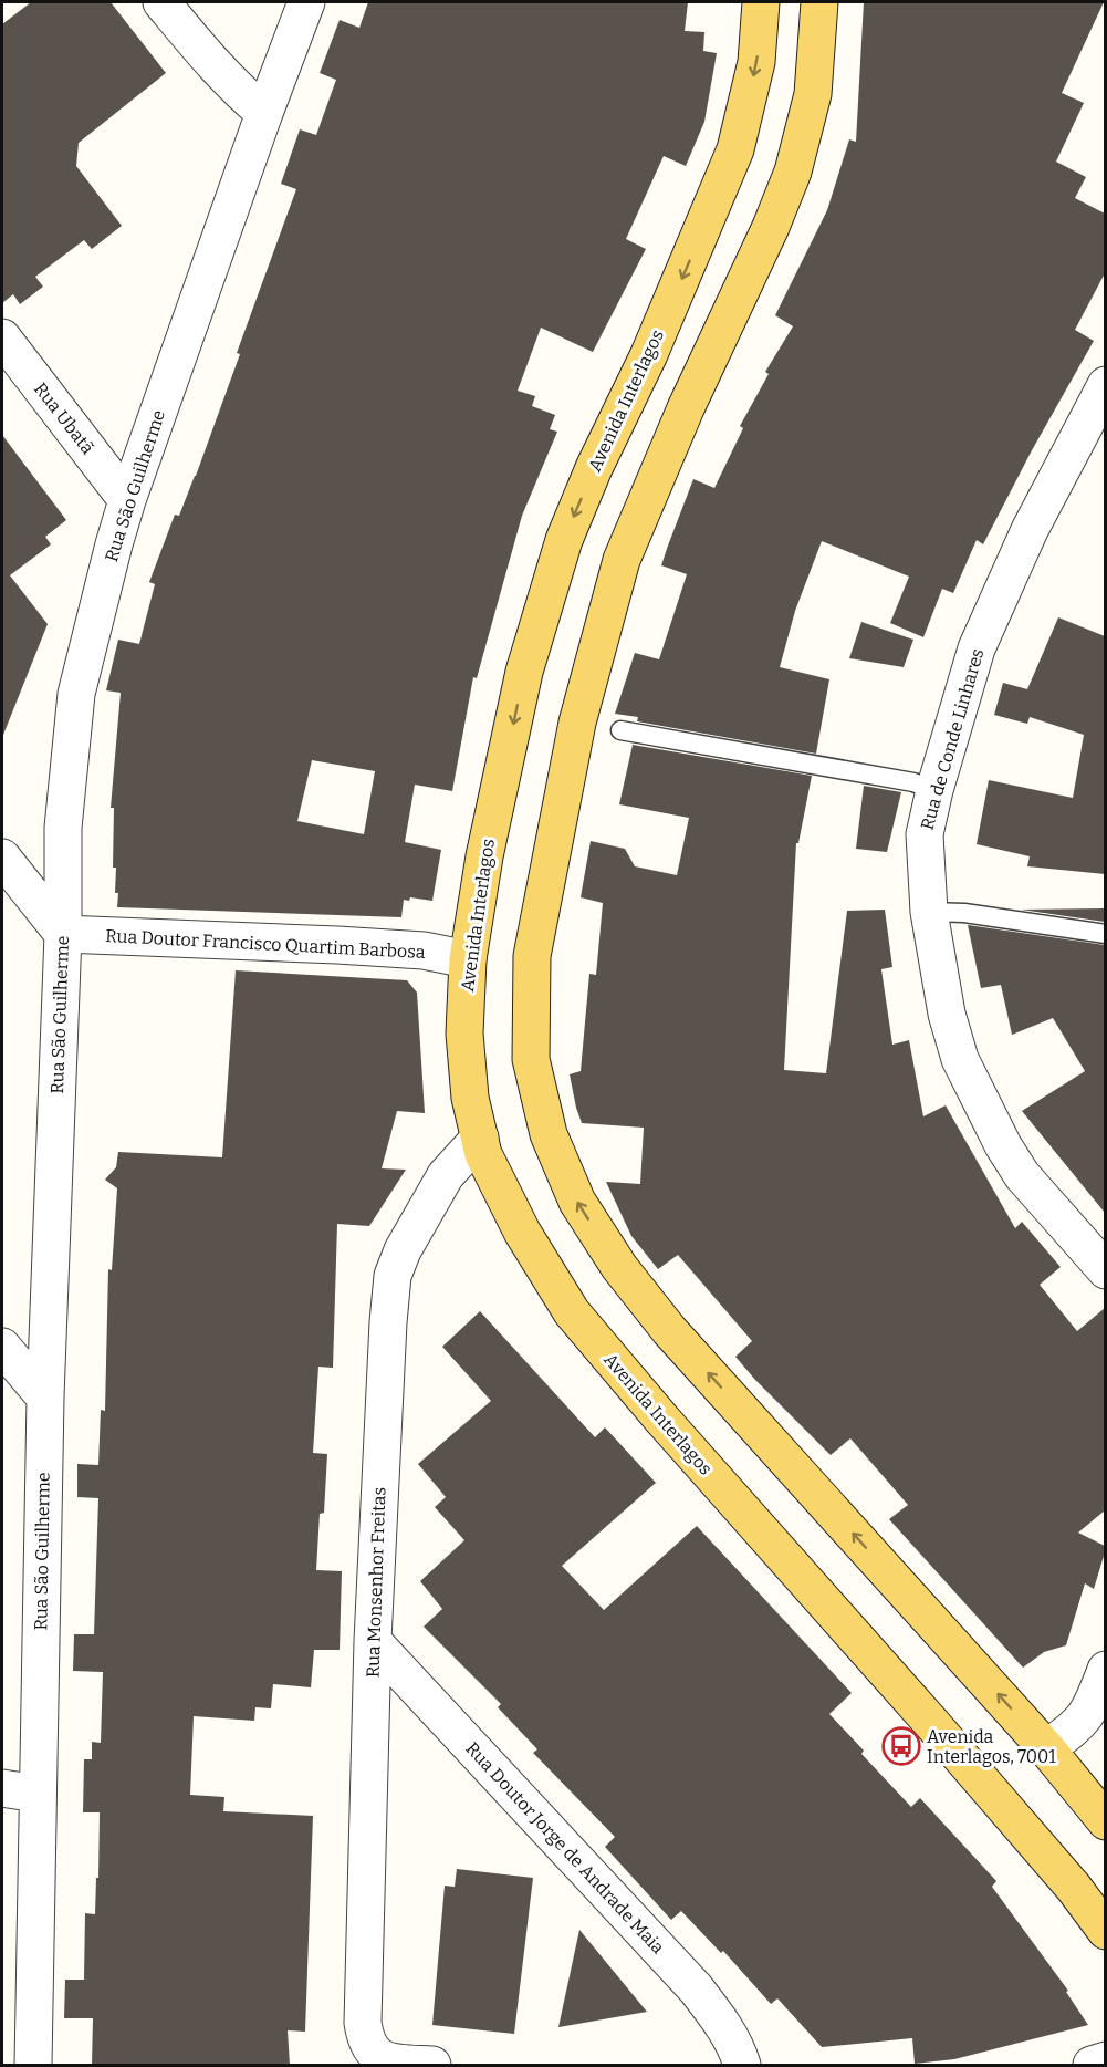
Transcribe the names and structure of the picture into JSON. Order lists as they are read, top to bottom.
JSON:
{
  "streets": {
    "main road": ["Avenida Interlagos"],
    "street": [
      "Rua Ubatã",
      "Rua São Guilherme",
      "Rua de Conde Linhares",
      "Rua Doutor Francisco Quartim Barbosa",
      "Rua Monsenhor Freitas",
      "Rua Doutor Jorge de Andrade Maia"
    ]
  },
  "crossings": [
    ["Avenida Interlagos", "Rua Doutor Francisco Quartim Barbosa"],
    ["Avenida Interlagos", "Rua Monsenhor Freitas"],
    ["Rua Ubatã", "Rua São Guilherme"],
    ["Rua São Guilherme", "Rua Doutor Francisco Quartim Barbosa"],
    ["Rua Monsenhor Freitas", "Rua Doutor Jorge de Andrade Maia"]
  ],
  "one_way": ["Avenida Interlagos"],
  "places": {
    "bus stop": ["Avenida Interlagos, 7001"]
  }
}
